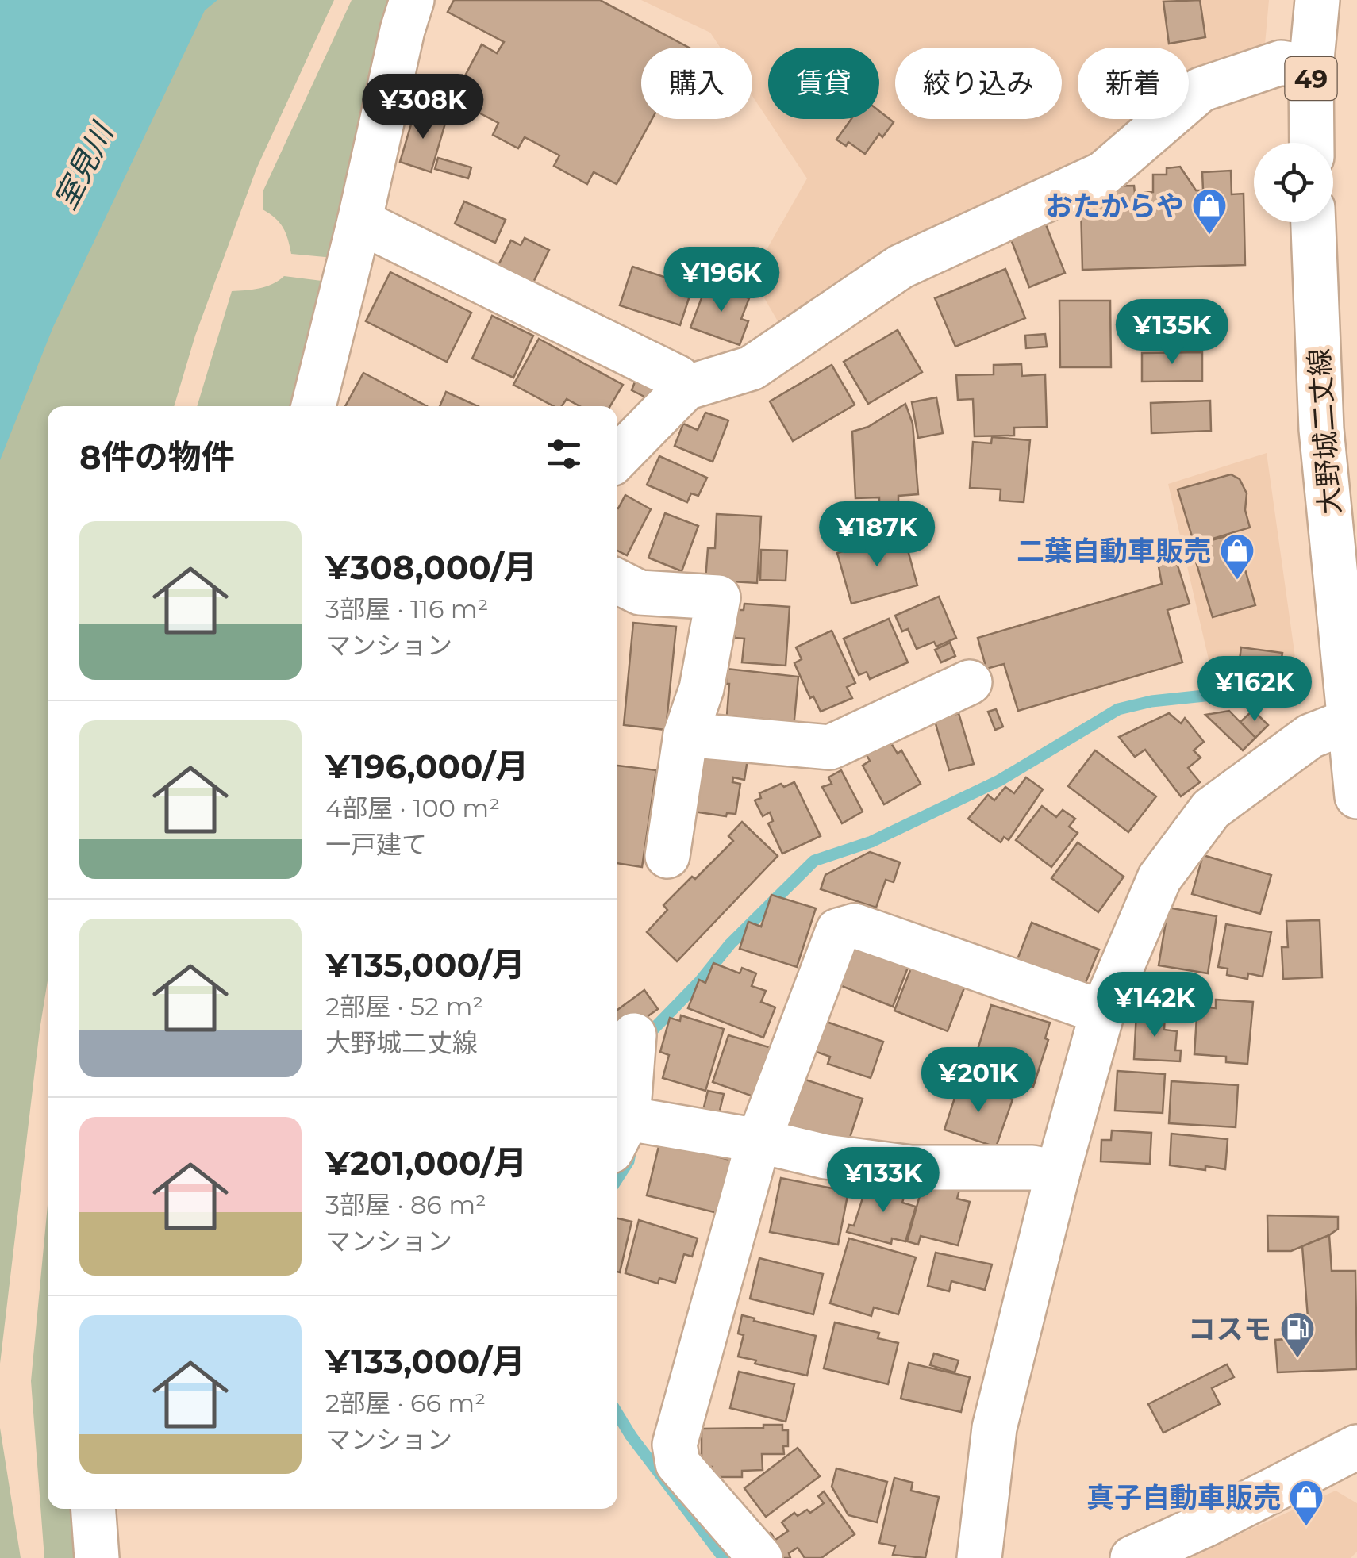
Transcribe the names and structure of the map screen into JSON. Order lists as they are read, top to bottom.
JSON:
{
  "streets": {
    "street": ["49", "大野城二丈線"]
  },
  "water": ["室見川"],
  "places": {
    "shop": ["おたからや", "二葉自動車販売", "真子自動車販売"],
    "fuel station": ["コスモ"]
  },
  "page": {
    "chip": [
      "購入",
      "賃貸",
      "絞り込み",
      "新着"
    ],
    "price": [
      "¥308K",
      "¥196K",
      "¥135K",
      "¥187K",
      "¥162K",
      "¥142K",
      "¥201K",
      "¥133K"
    ],
    "heading": "8件の物件",
    "list": [
      {
        "name": "¥308,000/月",
        "note": "3部屋 · 116 m² · マンション"
      },
      {
        "name": "¥196,000/月",
        "note": "4部屋 · 100 m² · 一戸建て"
      },
      {
        "name": "¥135,000/月",
        "note": "2部屋 · 52 m² · 大野城二丈線"
      },
      {
        "name": "¥201,000/月",
        "note": "3部屋 · 86 m² · マンション"
      },
      {
        "name": "¥133,000/月",
        "note": "2部屋 · 66 m² · マンション"
      }
    ]
  }
}
